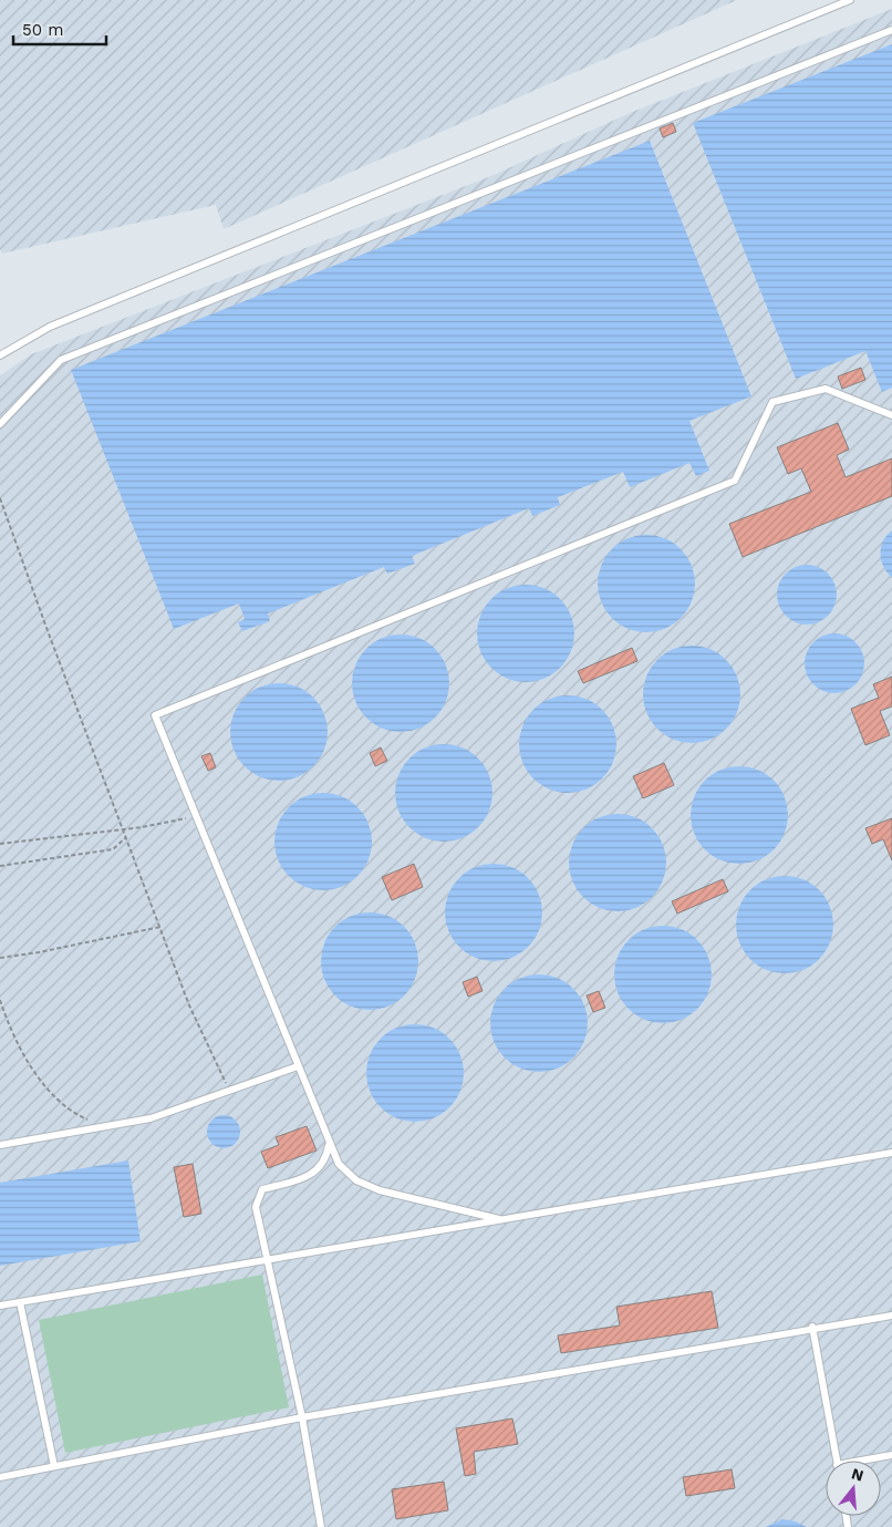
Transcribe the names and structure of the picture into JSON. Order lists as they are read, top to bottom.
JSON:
{
  "scale_bar": "50 m",
  "north": "top"
}
